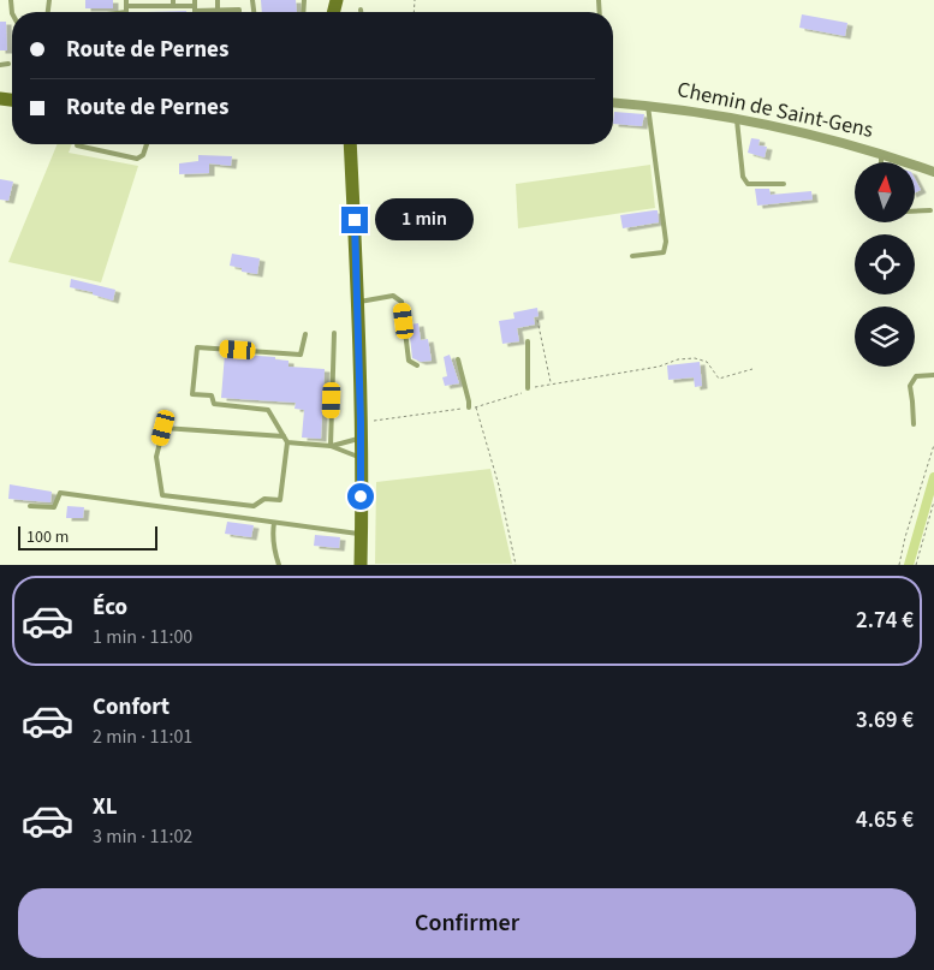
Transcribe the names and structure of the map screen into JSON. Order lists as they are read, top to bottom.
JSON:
{
  "streets": {
    "street": ["Chemin de Saint-Gens"]
  },
  "scale_bar": "100 m",
  "north": "top",
  "page": {
    "banner": ["Route de Pernes", "Route de Pernes"],
    "bubble": "1 min",
    "scale": "100 m",
    "list": [
      {
        "name": "Éco",
        "note": "1 min · 11:00",
        "value": "2.74 €"
      },
      {
        "name": "Confort",
        "note": "2 min · 11:01",
        "value": "3.69 €"
      },
      {
        "name": "XL",
        "note": "3 min · 11:02",
        "value": "4.65 €"
      }
    ],
    "buttons": "Confirmer"
  }
}
